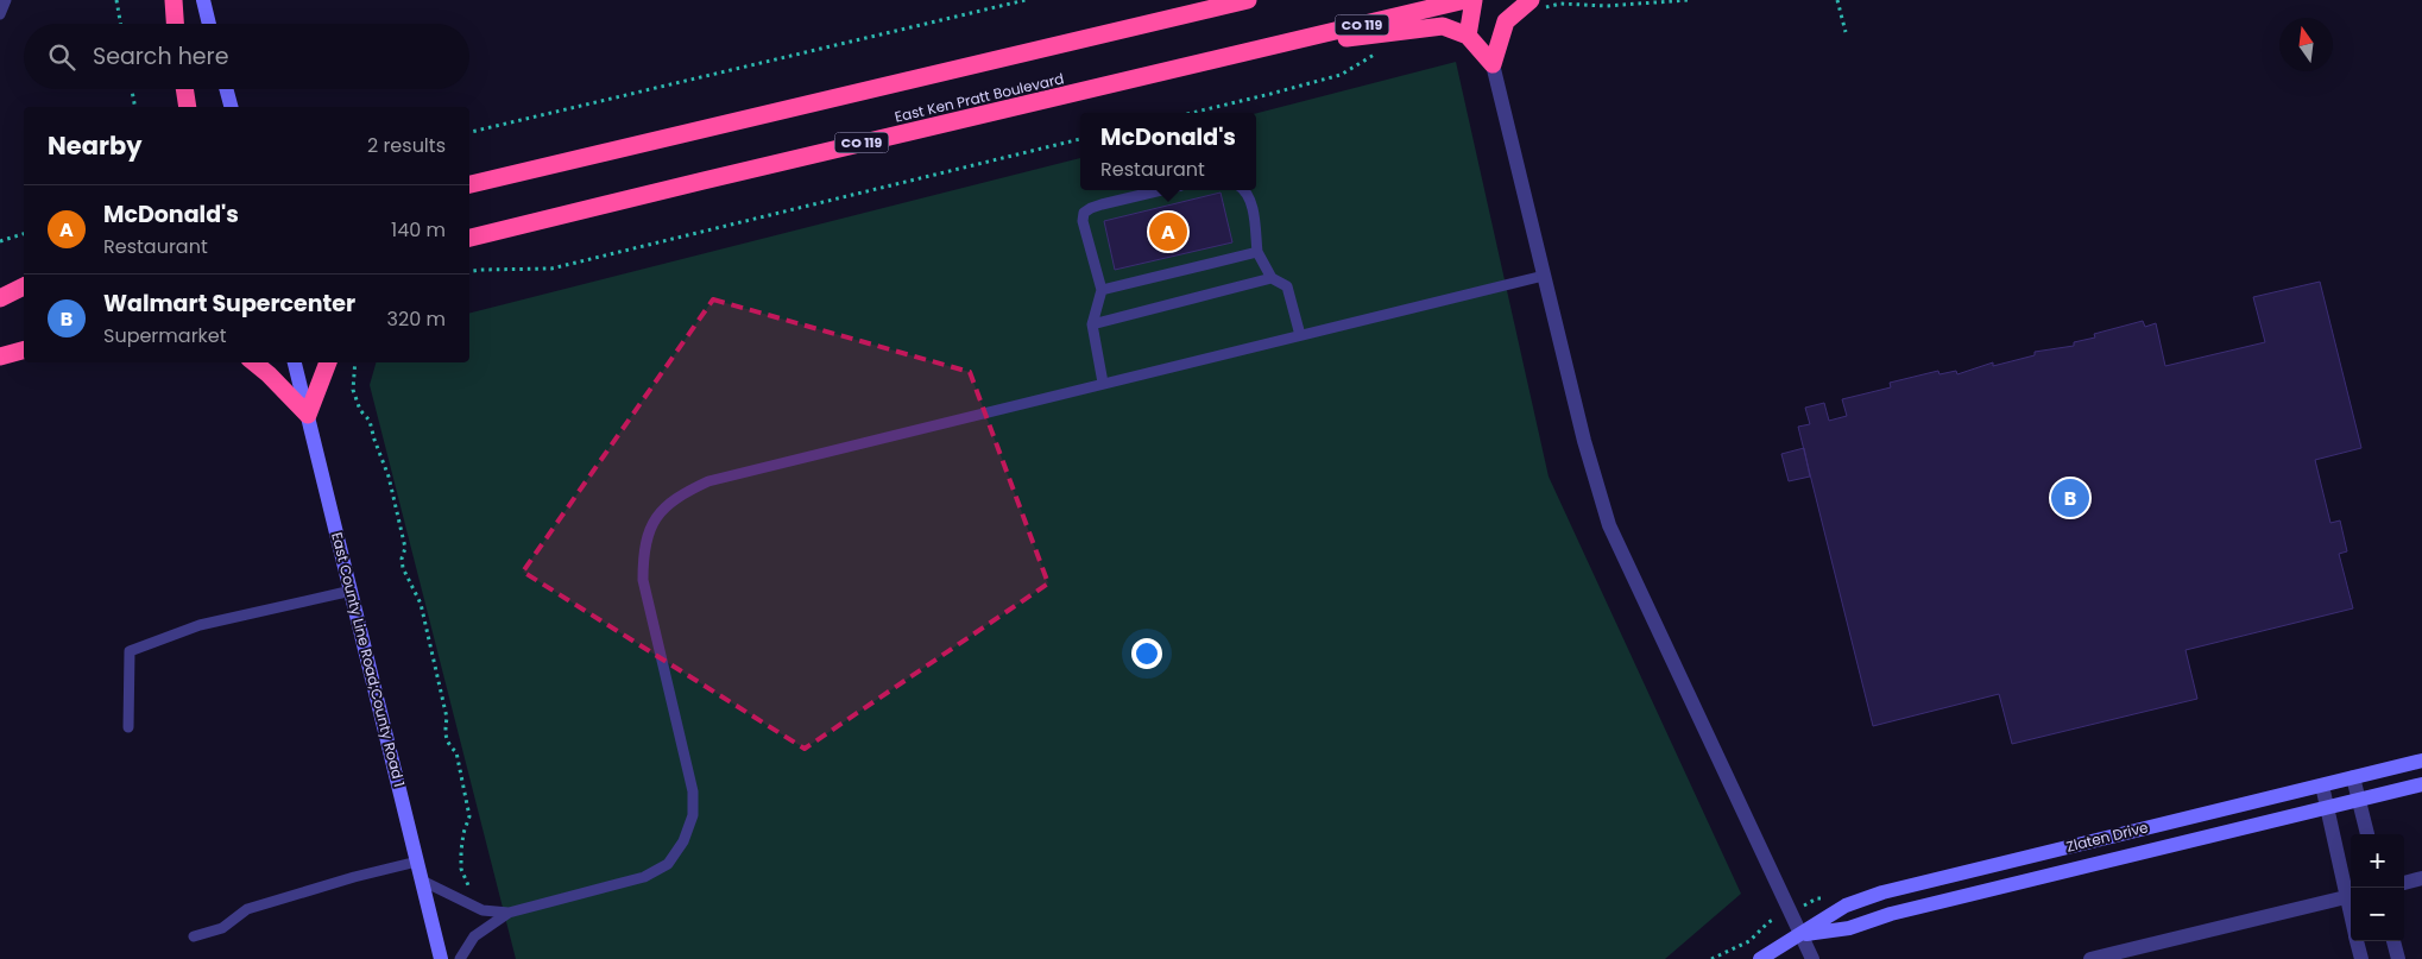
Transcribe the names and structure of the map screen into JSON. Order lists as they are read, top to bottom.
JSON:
{
  "streets": {
    "highway": ["CO 119", "East Ken Pratt Boulevard"],
    "street": ["East County Line Road;County Road 1", "Zlaten Drive"]
  },
  "north": "top",
  "page": {
    "search": "Search here",
    "heading": ["Nearby", "2 results"],
    "popup": ["McDonald's", "Restaurant"],
    "list": [
      {
        "mark": "A",
        "name": "McDonald's",
        "note": "Restaurant",
        "value": "140 m"
      },
      {
        "mark": "B",
        "name": "Walmart Supercenter",
        "note": "Supermarket",
        "value": "320 m"
      }
    ],
    "pins": ["A", "B"],
    "map_buttons": ["+", "−"]
  }
}
